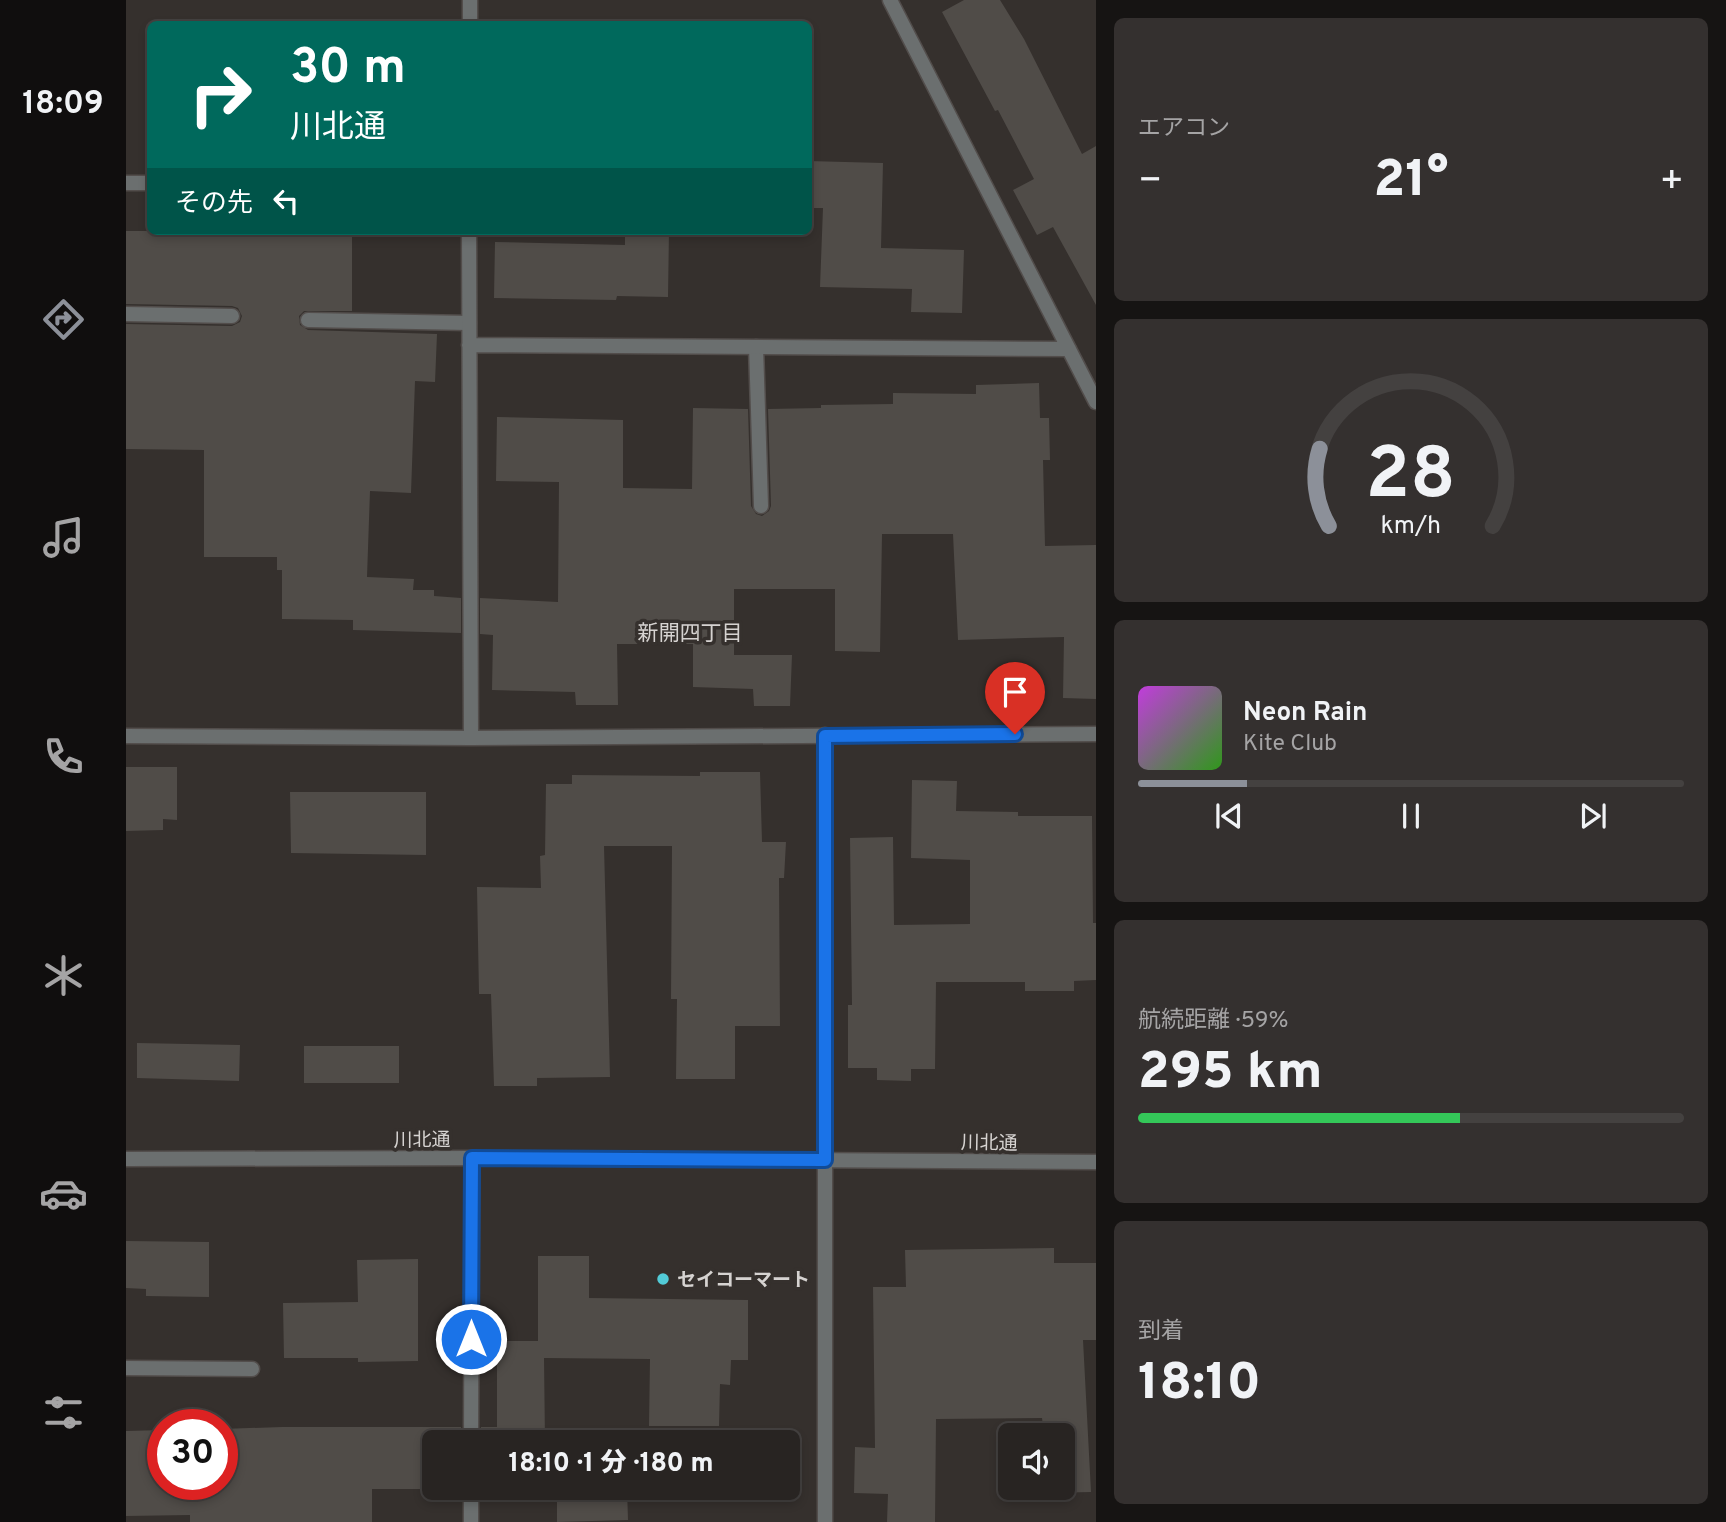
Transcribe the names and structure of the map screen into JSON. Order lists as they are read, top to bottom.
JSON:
{
  "streets": {
    "street": ["川北通"]
  },
  "districts": ["新開四丁目"],
  "places": ["セイコーマート"],
  "page": {
    "tabs": "18:09",
    "tile": [
      "エアコン",
      ["航続距離 · 59%", "295 km"],
      ["到着", "18:10"]
    ],
    "turn": ["30 m", "川北通"],
    "heat": ["−", "21°", "+"],
    "then": "その先",
    "song": ["Neon Rain", "Kite Club"],
    "limit": "30",
    "trip": "18:10 · 1 分 · 180 m",
    "gauge": ["28", "km/h"]
  }
}
